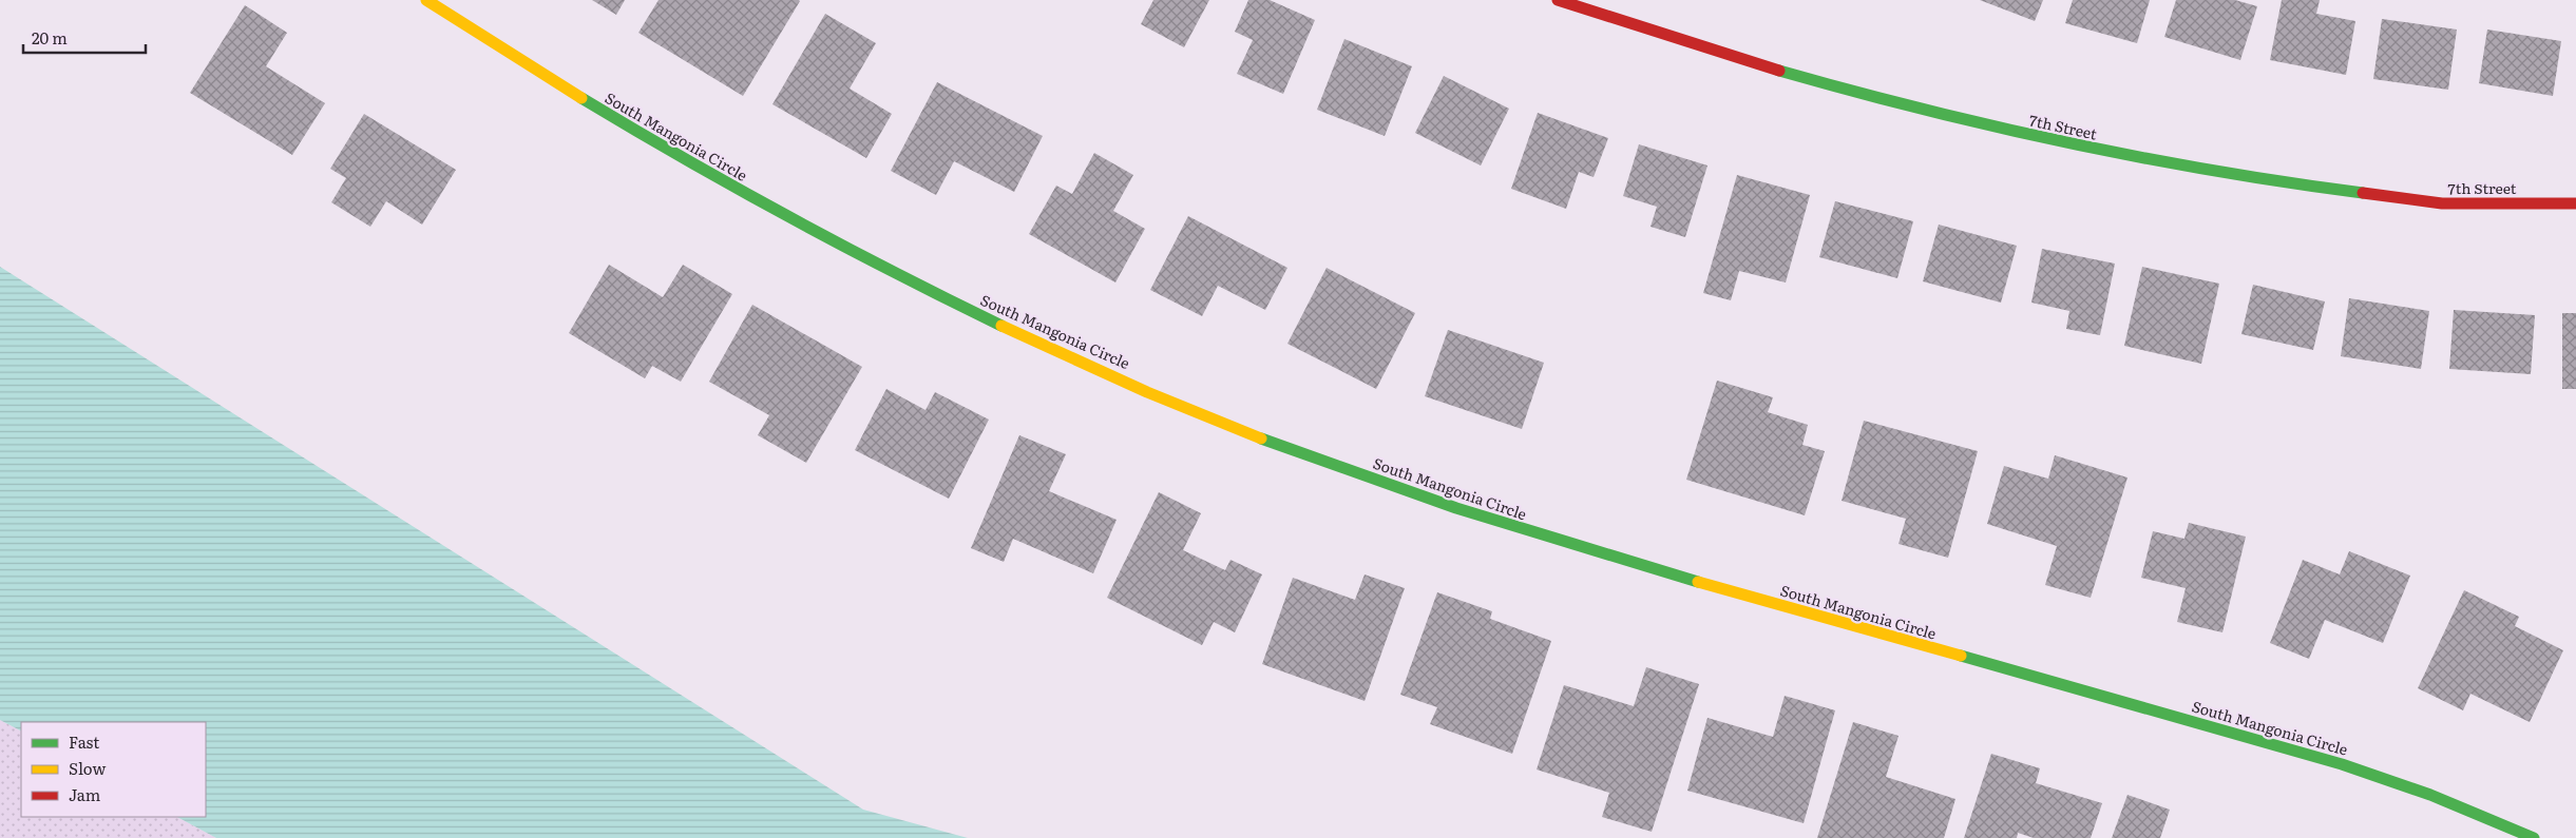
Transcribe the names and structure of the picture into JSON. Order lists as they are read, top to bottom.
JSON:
{
  "streets": {
    "street": ["7th Street", "South Mangonia Circle"]
  },
  "legend": ["Fast", "Slow", "Jam"],
  "scale_bar": "20 m"
}
